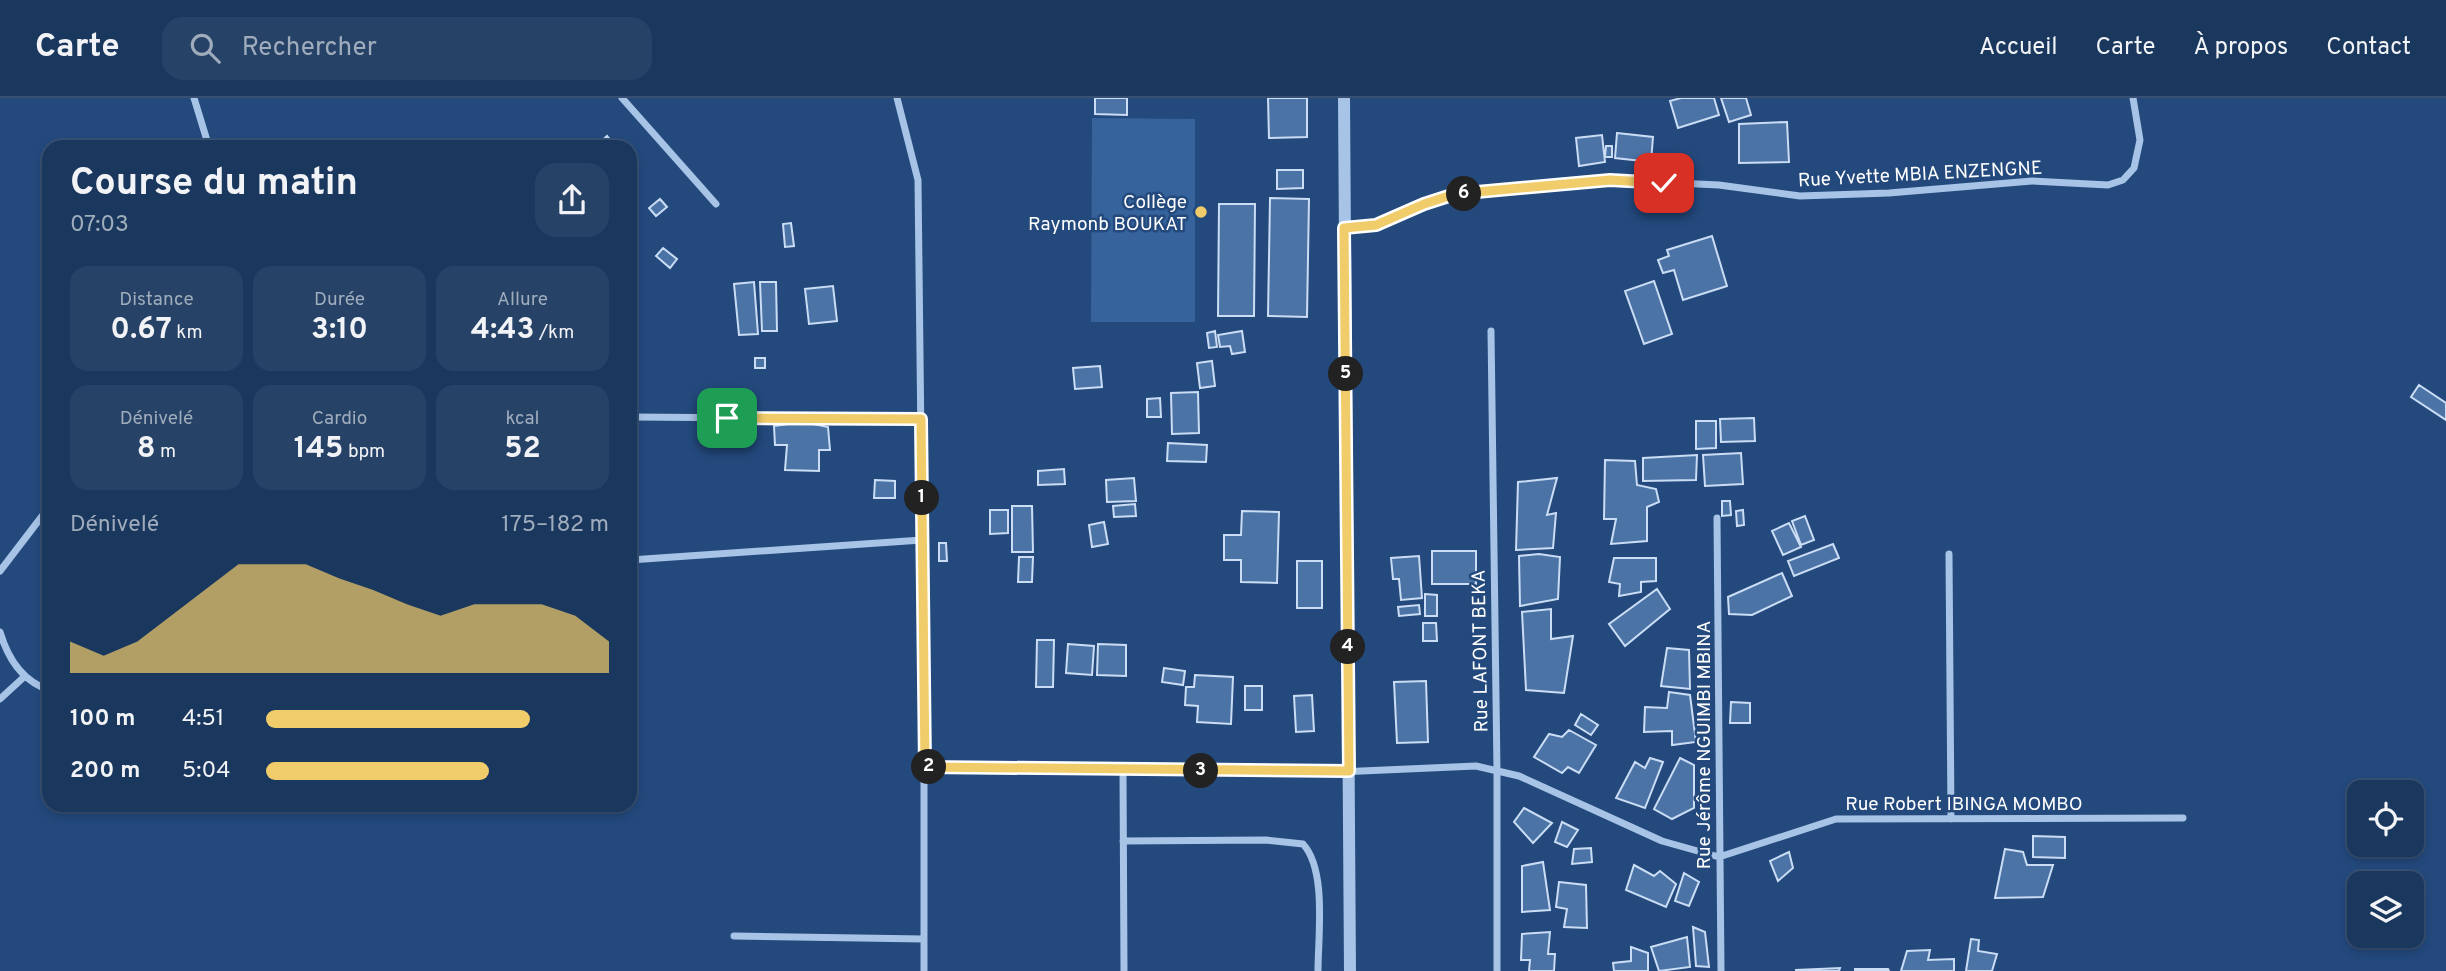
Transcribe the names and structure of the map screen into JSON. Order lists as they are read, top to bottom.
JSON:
{
  "streets": {
    "street": [
      "Rue Yvette MBIA ENZENGNE",
      "Rue LAFONT BEKA",
      "Rue Jérôme NGUIMBI MBINA",
      "Rue Robert IBINGA MOMBO"
    ]
  },
  "crossings": [
    ["Rue Jérôme NGUIMBI MBINA", "Rue Robert IBINGA MOMBO"]
  ],
  "places": ["Collège Raymonb BOUKAT"],
  "page": {
    "header": "Carte",
    "search": "Rechercher",
    "nav": [
      "Accueil",
      "Carte",
      "À propos",
      "Contact"
    ],
    "heading": ["Course du matin", "07:03"],
    "pins": [
      "6",
      "5",
      "1",
      "4",
      "2",
      "3"
    ],
    "stats": [
      ["Distance", "0.67 km"],
      ["Durée", "3:10"],
      ["Allure", "4:43 /km"],
      ["Dénivelé", "8 m"],
      ["Cardio", "145 bpm"],
      ["kcal", "52"]
    ],
    "chart": ["Dénivelé", "175–182 m"],
    "list": [
      {
        "name": "100 m",
        "note": "4:51"
      },
      {
        "name": "200 m",
        "note": "5:04"
      }
    ]
  }
}
